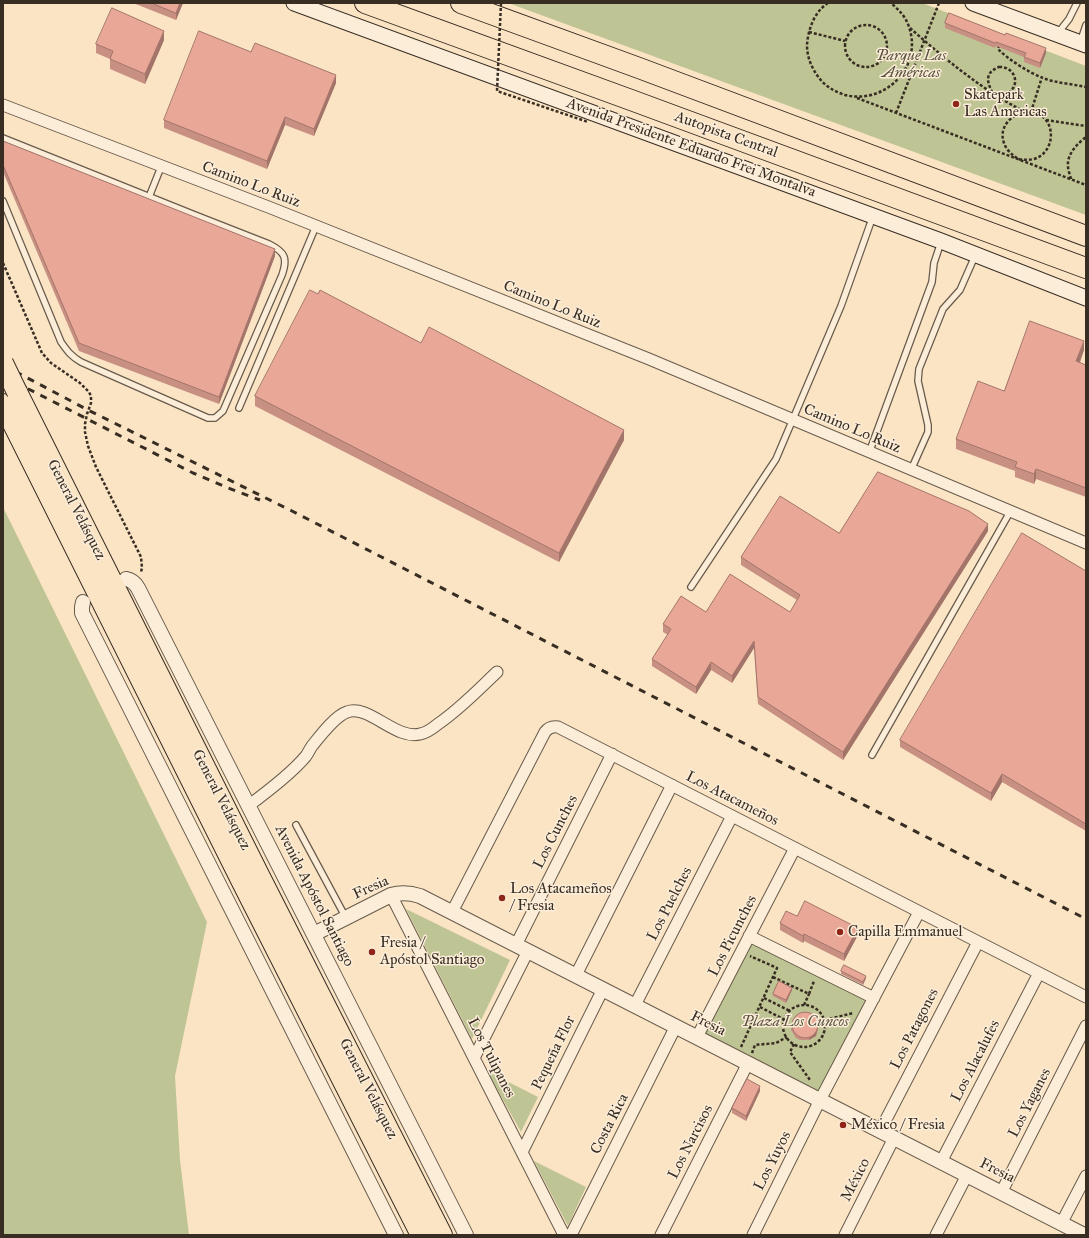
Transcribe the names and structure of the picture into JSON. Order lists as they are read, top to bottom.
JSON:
{
  "streets": {
    "highway": ["Autopista Central", "General Velásquez"],
    "main road": ["Avenida Presidente Eduardo Frei Montalva"],
    "street": [
      "Camino Lo Ruiz",
      "Los Atacameños",
      "Los Cunches",
      "Fresia",
      "Avenida Apóstol Santiago",
      "Los Puelches",
      "Los Picunches",
      "Los Patagones",
      "Pequeña Flor",
      "Los Tulipanes",
      "Los Alacalufes",
      "Los Yaganes",
      "Costa Rica",
      "Los Narcisos",
      "Los Yuyos",
      "México"
    ]
  },
  "crossings": [
    ["Los Atacameños", "Los Cunches"],
    ["Los Atacameños", "Fresia"],
    ["Los Atacameños", "Los Puelches"],
    ["Los Atacameños", "Los Picunches"],
    ["Los Atacameños", "Los Patagones"],
    ["Los Atacameños", "Los Alacalufes"],
    ["Los Atacameños", "Los Yuyos"],
    ["Los Cunches", "Fresia"],
    ["Los Cunches", "Los Tulipanes"],
    ["Fresia", "Avenida Apóstol Santiago"],
    ["Fresia", "Los Puelches"],
    ["Fresia", "Los Picunches"],
    ["Fresia", "Los Patagones"],
    ["Fresia", "Pequeña Flor"],
    ["Fresia", "Los Tulipanes"],
    ["Fresia", "Los Alacalufes"],
    ["Fresia", "Los Yaganes"],
    ["Fresia", "Costa Rica"],
    ["Fresia", "Los Narcisos"],
    ["Fresia", "Los Yuyos"],
    ["Fresia", "México"],
    ["Pequeña Flor", "Los Tulipanes"]
  ],
  "parks": ["Parque Las Américas", "Plaza Los Cuncos"],
  "places": [
    "Skatepark Las Americas",
    "Los Atacameños / Fresia",
    "Capilla Emmanuel",
    "Fresia / Apóstol Santiago",
    "México / Fresia"
  ]
}
